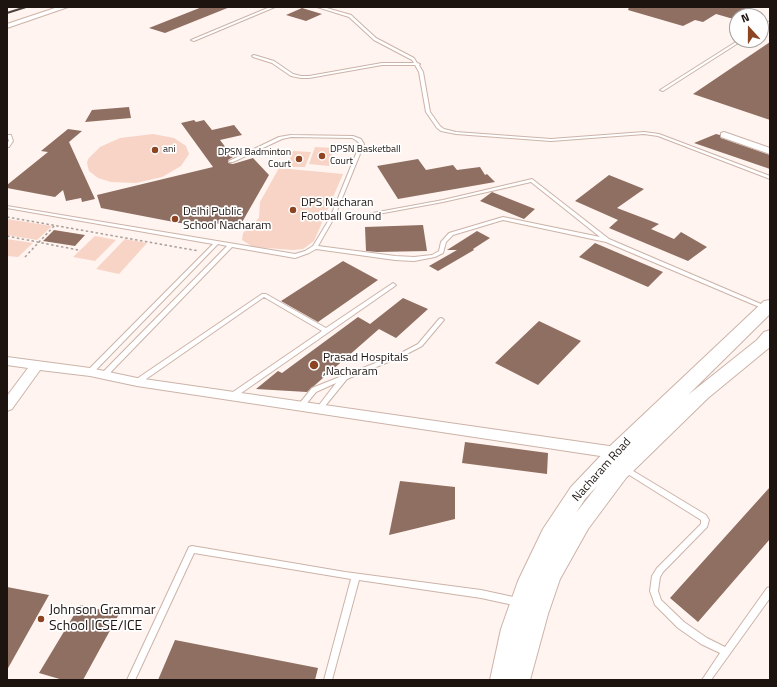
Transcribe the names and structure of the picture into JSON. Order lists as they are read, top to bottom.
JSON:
{
  "streets": {
    "main road": ["Nacharam Road"]
  },
  "places": [
    "ani",
    "DPSN Basketball Court",
    "DPSN Badminton Court",
    "DPS Nacharan Football Ground",
    "Delhi Public School Nacharam",
    "Prasad Hospitals ,Nacharam",
    "Johnson Grammar School ICSE/ICE"
  ],
  "north": "top"
}
